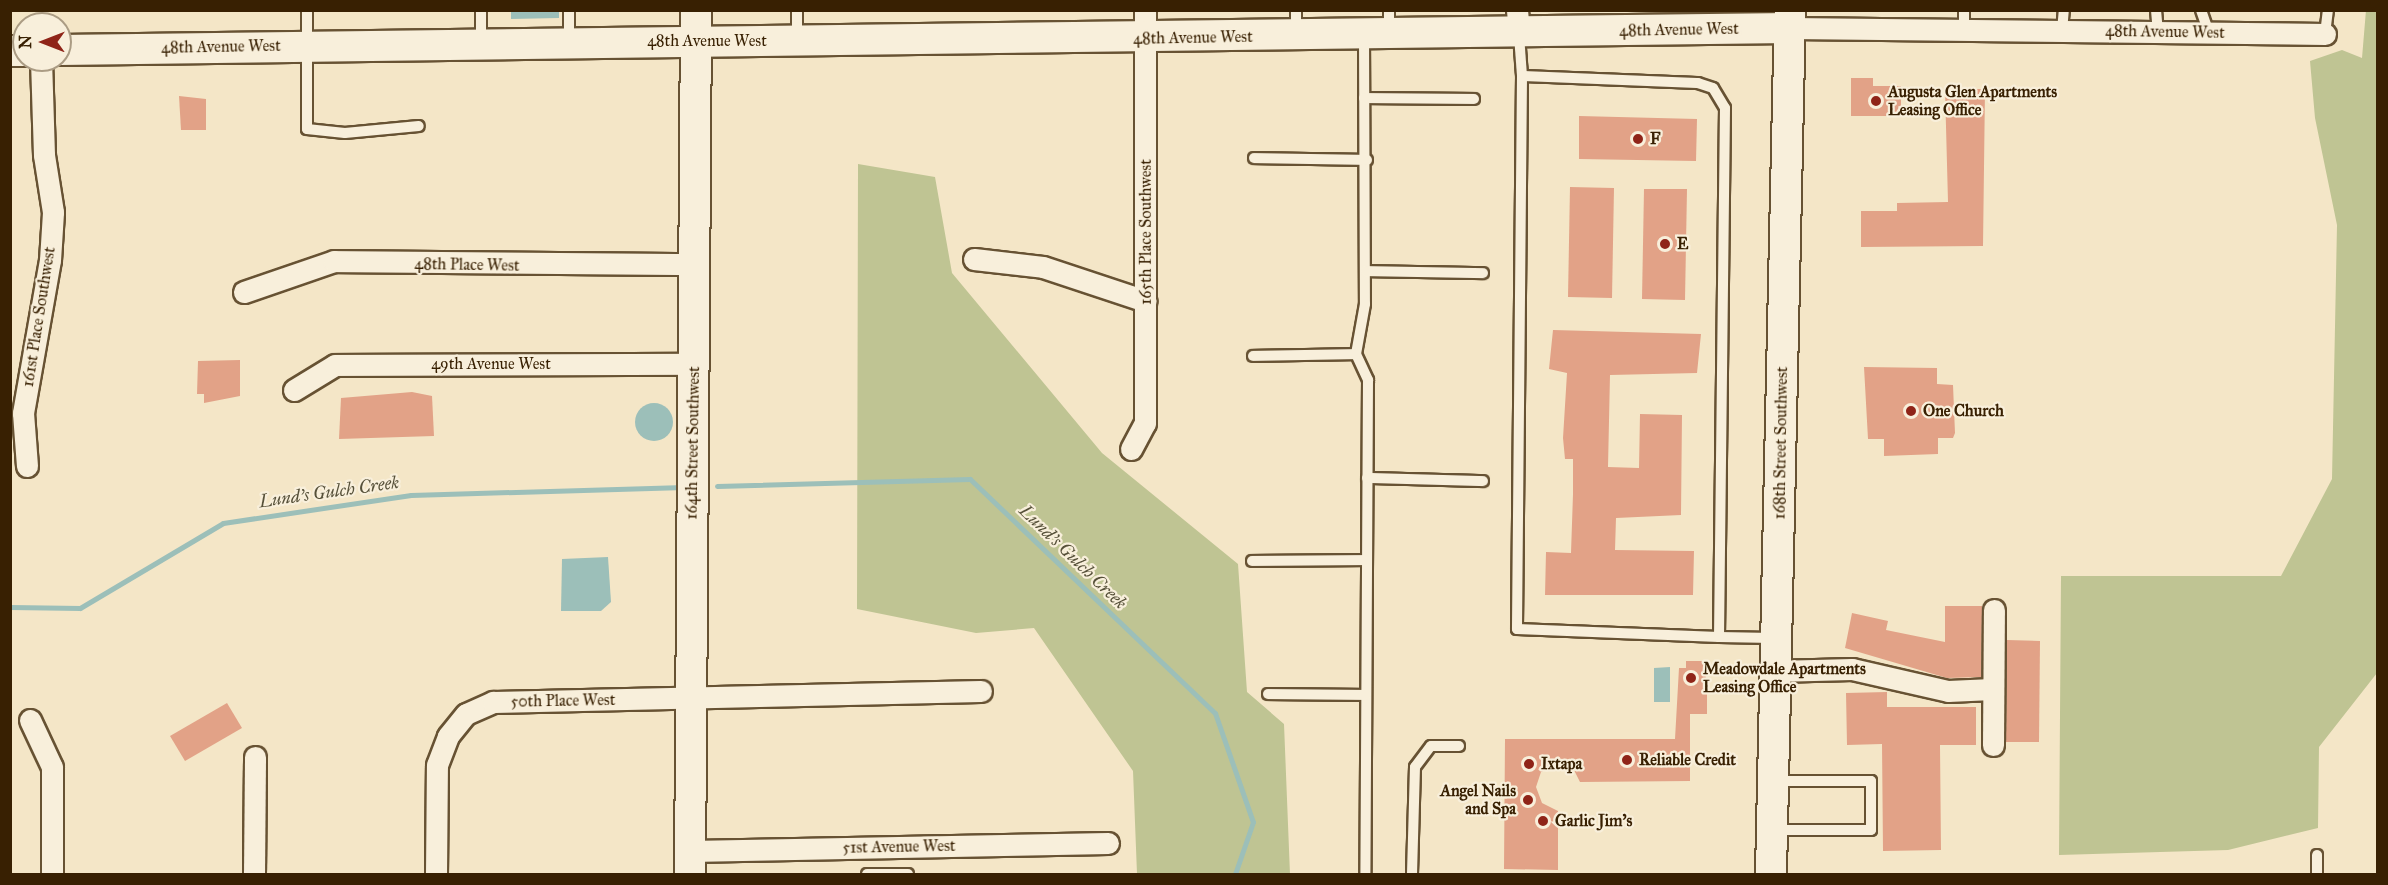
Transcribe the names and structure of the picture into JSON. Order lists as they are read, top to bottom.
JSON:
{
  "streets": {
    "street": [
      "48th Avenue West",
      "165th Place Southwest",
      "48th Place West",
      "161st Place Southwest",
      "49th Avenue West",
      "164th Street Southwest",
      "168th Street Southwest",
      "50th Place West",
      "51st Avenue West"
    ]
  },
  "crossings": [
    ["48th Avenue West", "165th Place Southwest"],
    ["48th Avenue West", "164th Street Southwest"],
    ["48th Avenue West", "168th Street Southwest"],
    ["48th Place West", "164th Street Southwest"],
    ["49th Avenue West", "164th Street Southwest"],
    ["164th Street Southwest", "50th Place West"],
    ["164th Street Southwest", "51st Avenue West"]
  ],
  "water": ["Lund's Gulch Creek"],
  "places": [
    "Augusta Glen Apartments Leasing Office",
    "F",
    "E",
    "One Church",
    "Meadowdale Apartments Leasing Office",
    "Reliable Credit",
    "Ixtapa",
    "Angel Nails and Spa",
    "Garlic Jim's"
  ],
  "north": "left"
}
